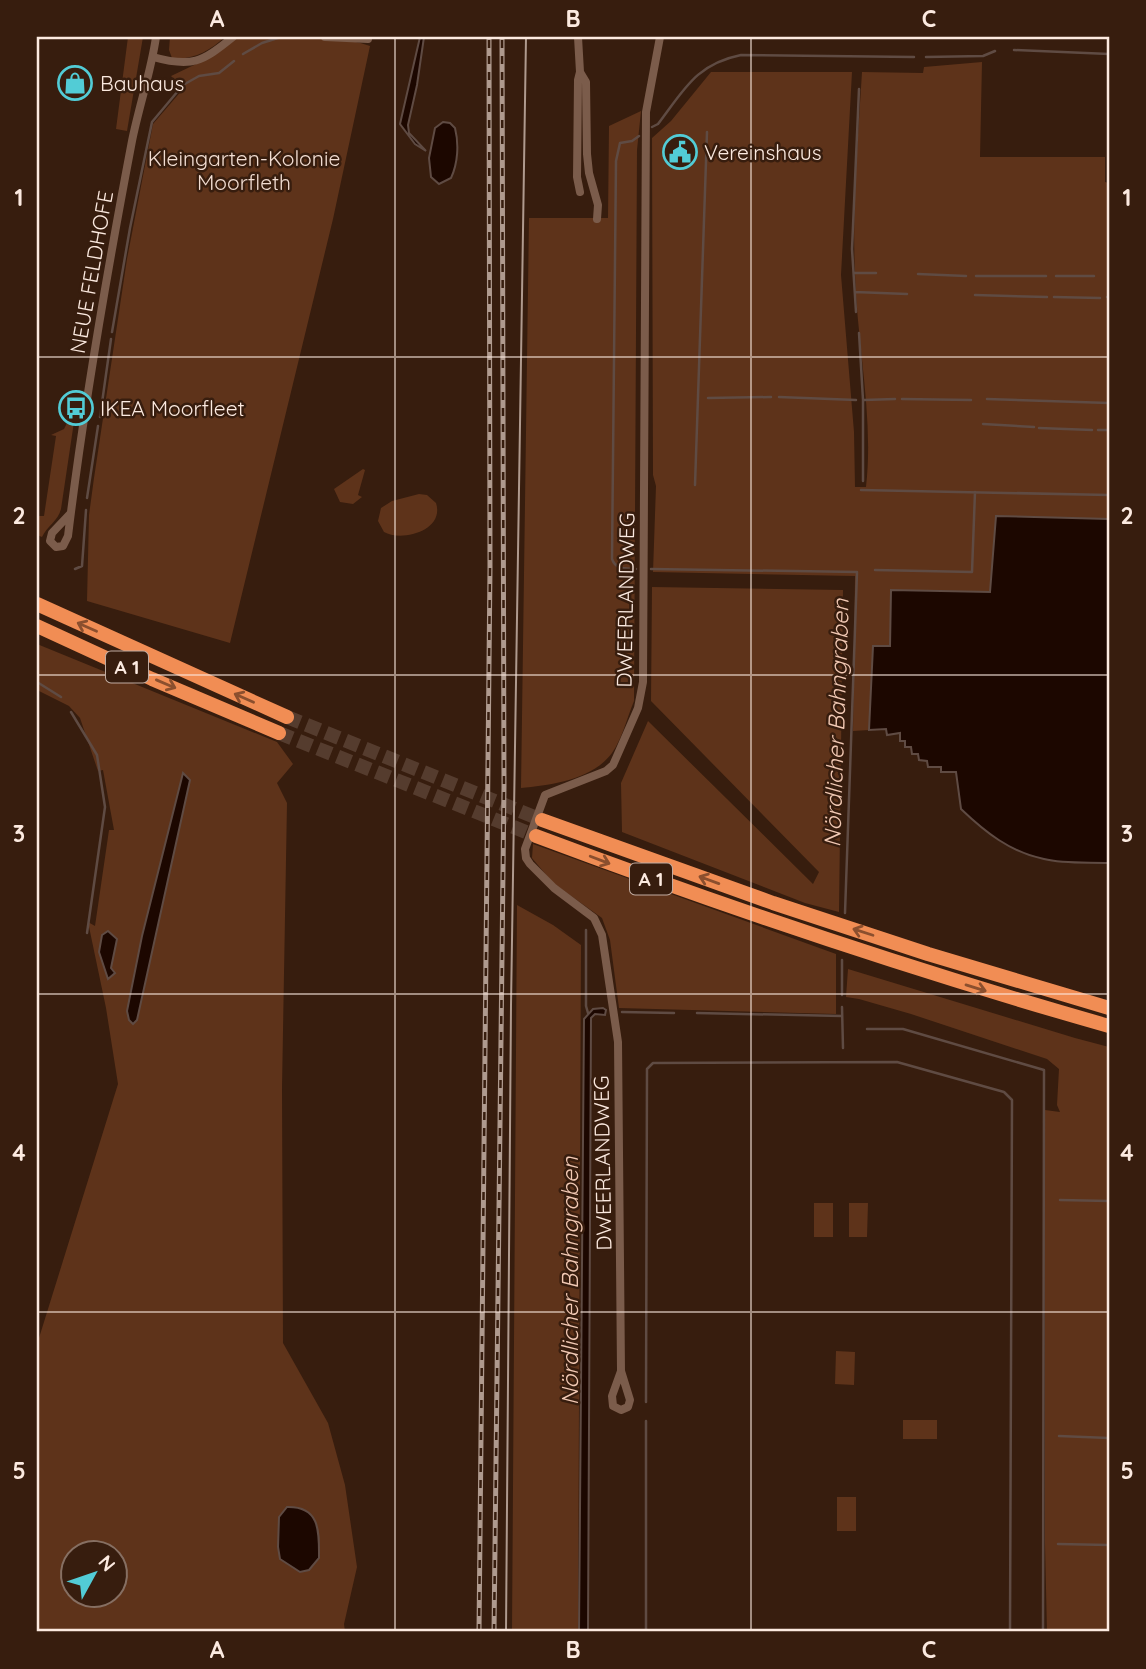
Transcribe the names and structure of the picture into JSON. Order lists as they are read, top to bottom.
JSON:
{
  "streets": {
    "highway": ["A 1"],
    "street": ["NEUE FELDHOFE", "DWEERLANDWEG"]
  },
  "water": ["Nördlicher Bahngraben"],
  "parks": ["Kleingarten-Kolonie Moorfleth"],
  "places": {
    "shop": ["Bauhaus"],
    "public building": ["Vereinshaus"],
    "bus stop": ["IKEA Moorfleet"]
  },
  "north": "top right",
  "grid": {
    "columns": ["A", "B", "C"],
    "rows": [
      "1",
      "2",
      "3",
      "4",
      "5"
    ]
  }
}
